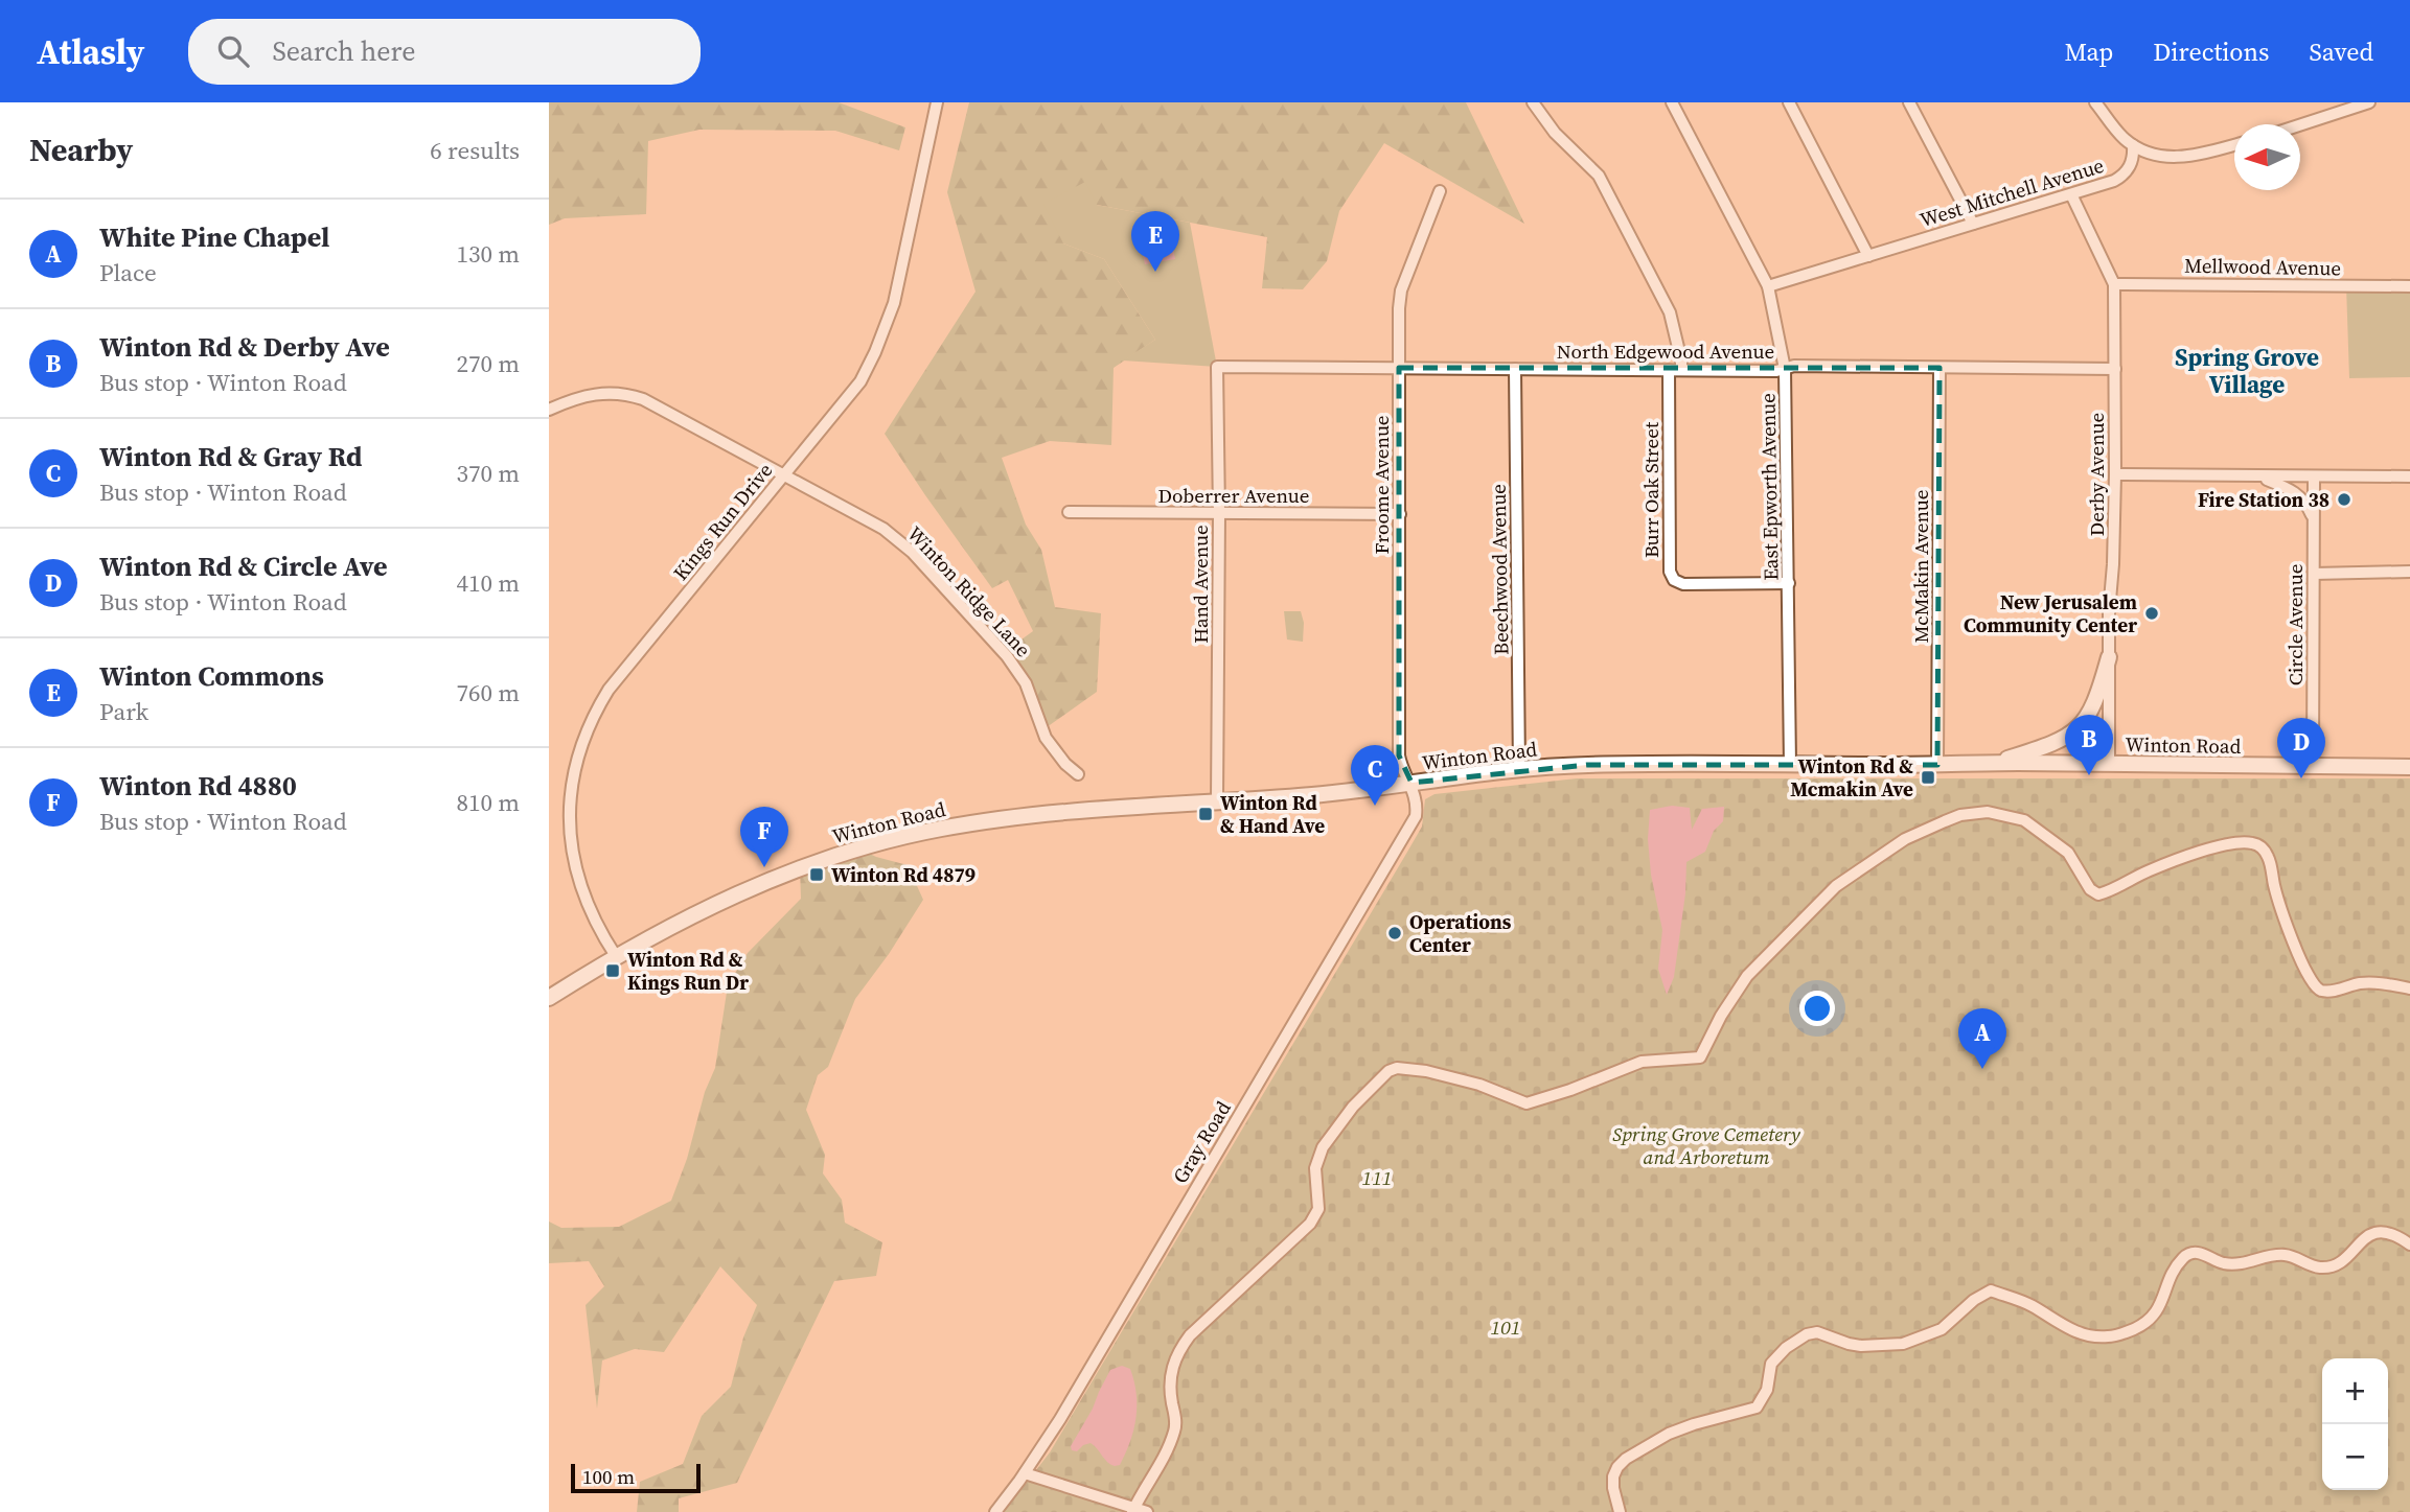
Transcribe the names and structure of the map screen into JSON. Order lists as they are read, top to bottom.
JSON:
{
  "streets": {
    "main road": ["Winton Road"],
    "street": [
      "West Mitchell Avenue",
      "Mellwood Avenue",
      "North Edgewood Avenue",
      "Derby Avenue",
      "Froome Avenue",
      "East Epworth Avenue",
      "Burr Oak Street",
      "Doberrer Avenue",
      "Kings Run Drive",
      "McMakin Avenue",
      "Beechwood Avenue",
      "Hand Avenue",
      "Winton Ridge Lane",
      "Circle Avenue",
      "Gray Road"
    ]
  },
  "crossings": [
    ["West Mitchell Avenue", "Derby Avenue"],
    ["West Mitchell Avenue", "East Epworth Avenue"],
    ["Mellwood Avenue", "Derby Avenue"],
    ["North Edgewood Avenue", "Derby Avenue"],
    ["North Edgewood Avenue", "Froome Avenue"],
    ["North Edgewood Avenue", "East Epworth Avenue"],
    ["North Edgewood Avenue", "Burr Oak Street"],
    ["North Edgewood Avenue", "McMakin Avenue"],
    ["North Edgewood Avenue", "Beechwood Avenue"],
    ["North Edgewood Avenue", "Hand Avenue"],
    ["Derby Avenue", "Circle Avenue"],
    ["Derby Avenue", "Winton Road"],
    ["Froome Avenue", "Doberrer Avenue"],
    ["Froome Avenue", "Winton Road"],
    ["Froome Avenue", "Gray Road"],
    ["East Epworth Avenue", "Burr Oak Street"],
    ["East Epworth Avenue", "Winton Road"],
    ["Doberrer Avenue", "Hand Avenue"],
    ["Kings Run Drive", "Winton Ridge Lane"],
    ["Kings Run Drive", "Winton Road"],
    ["McMakin Avenue", "Winton Road"],
    ["Beechwood Avenue", "Winton Road"],
    ["Hand Avenue", "Winton Road"],
    ["Circle Avenue", "Winton Road"],
    ["Winton Road", "Gray Road"]
  ],
  "districts": ["Spring Grove Village"],
  "parks": ["Spring Grove Cemetery and Arboretum", "111", "101"],
  "places": {
    "other": ["Fire Station 38", "New Jerusalem Community Center", "Operations Center"],
    "transit": [
      "Winton Rd & Mcmakin Ave",
      "Winton Rd & Hand Ave",
      "Winton Rd 4879",
      "Winton Rd & Kings Run Dr"
    ]
  },
  "scale_bar": "100 m",
  "north": "left",
  "page": {
    "header": "Atlasly",
    "search": "Search here",
    "nav": ["Map", "Directions", "Saved"],
    "heading": ["Nearby", "6 results"],
    "list": [
      {
        "mark": "A",
        "name": "White Pine Chapel",
        "note": "Place",
        "value": "130 m"
      },
      {
        "mark": "B",
        "name": "Winton Rd & Derby Ave",
        "note": "Bus stop · Winton Road",
        "value": "270 m"
      },
      {
        "mark": "C",
        "name": "Winton Rd & Gray Rd",
        "note": "Bus stop · Winton Road",
        "value": "370 m"
      },
      {
        "mark": "D",
        "name": "Winton Rd & Circle Ave",
        "note": "Bus stop · Winton Road",
        "value": "410 m"
      },
      {
        "mark": "E",
        "name": "Winton Commons",
        "note": "Park",
        "value": "760 m"
      },
      {
        "mark": "F",
        "name": "Winton Rd 4880",
        "note": "Bus stop · Winton Road",
        "value": "810 m"
      }
    ],
    "pins": [
      "E",
      "B",
      "D",
      "C",
      "F",
      "A"
    ],
    "map_buttons": ["+", "−"],
    "scale": "100 m"
  }
}
